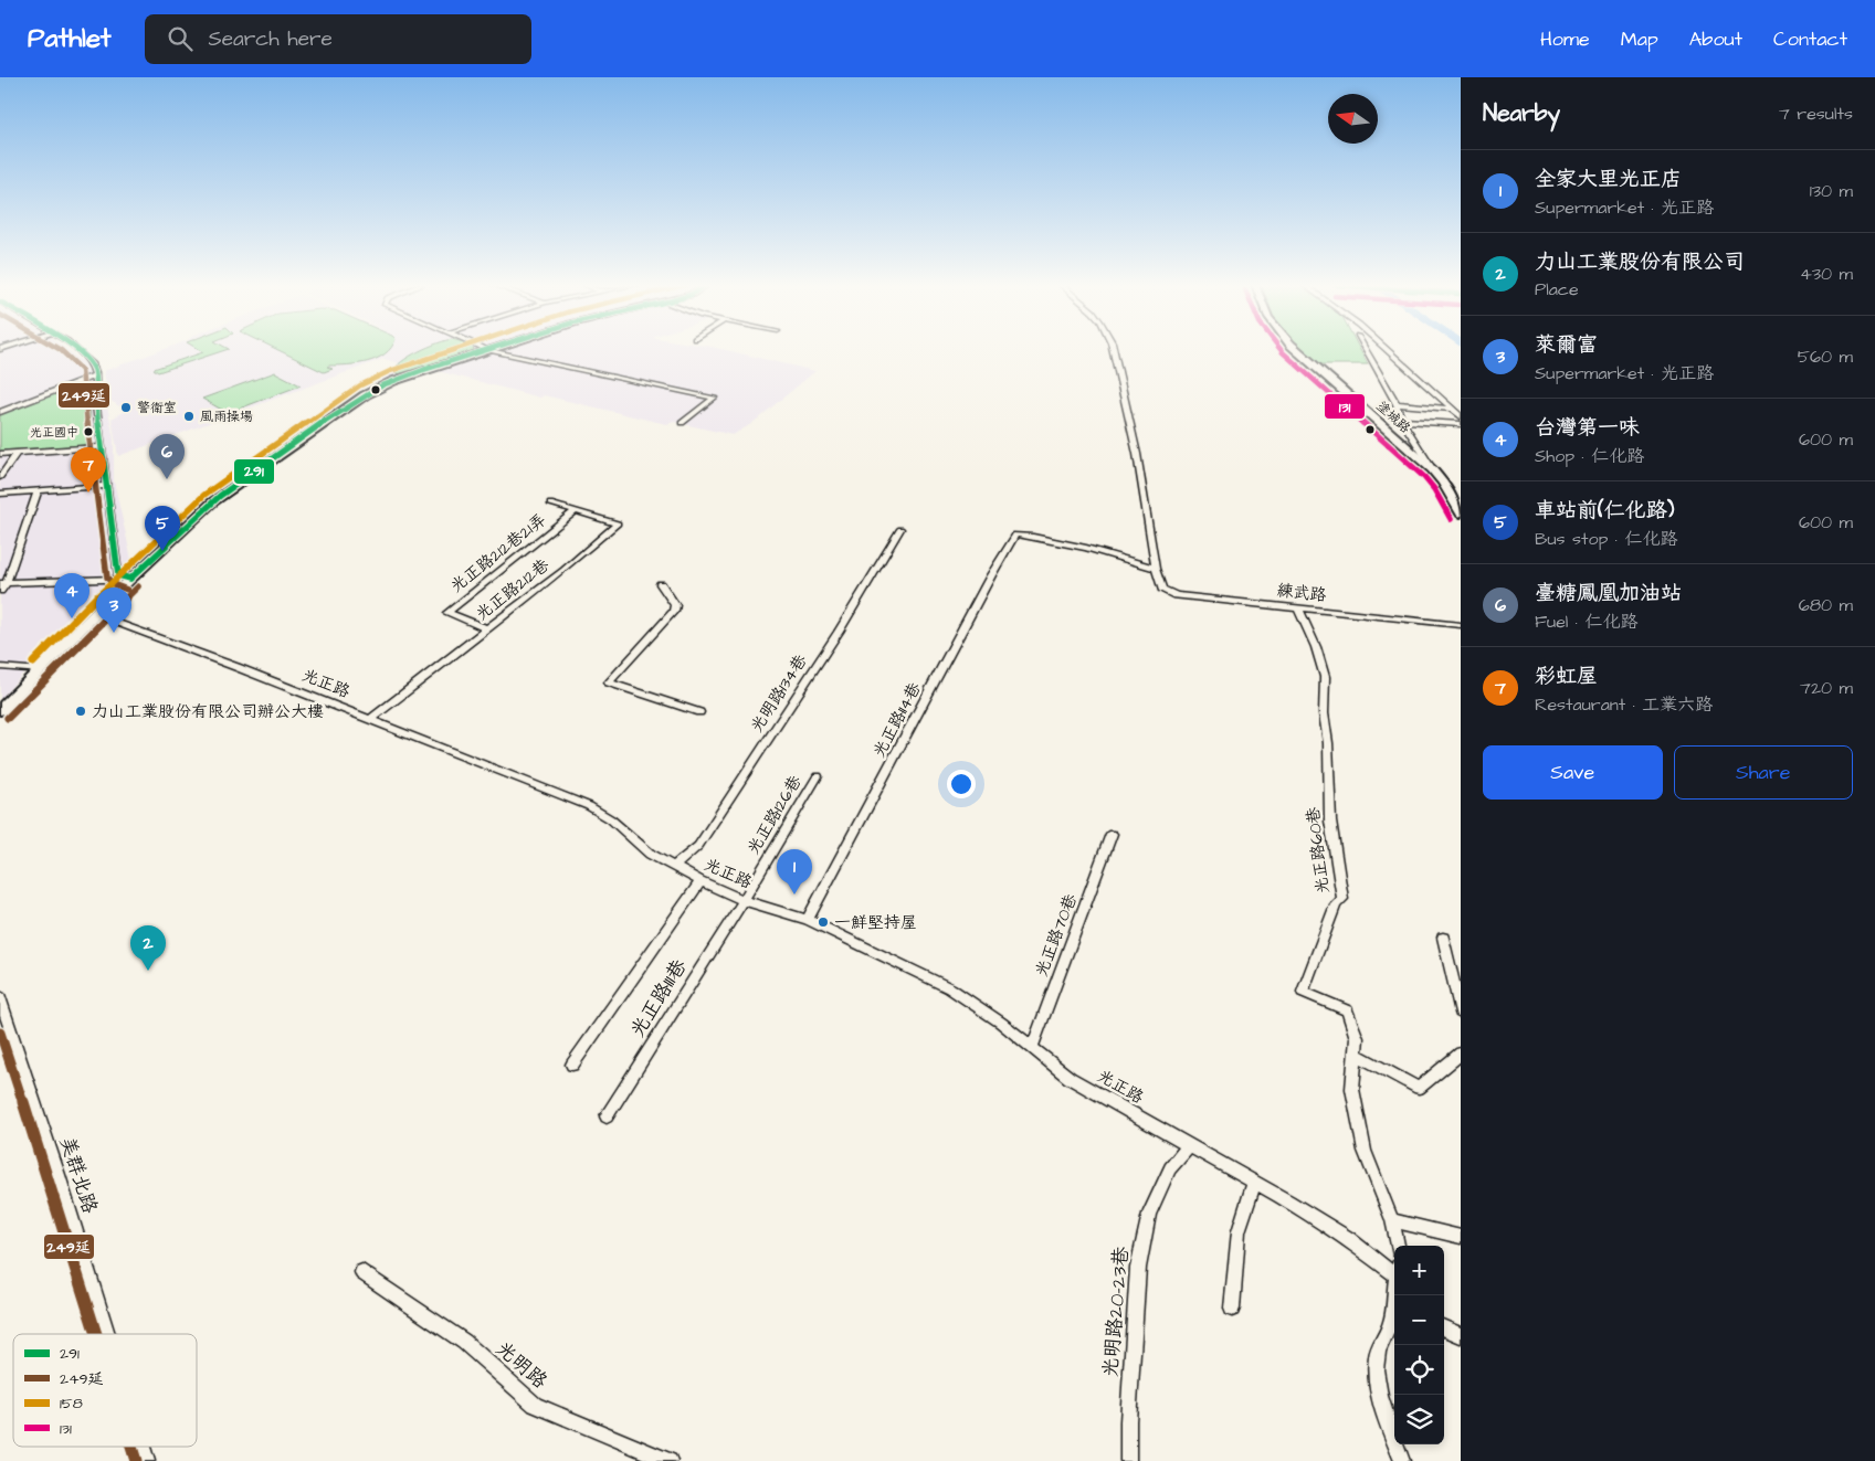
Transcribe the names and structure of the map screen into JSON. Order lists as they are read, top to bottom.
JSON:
{
  "streets": {
    "main road": ["塗城路"],
    "street": [
      "光正路212巷21弄",
      "光正路212巷",
      "練武路",
      "光正路",
      "光明路134巷",
      "光正路114巷",
      "光正路126巷",
      "光正路60巷",
      "光正路70巷",
      "光正路111巷",
      "美群北路",
      "光明路20-23巷",
      "光明路"
    ]
  },
  "crossings": [
    ["光正路212巷21弄", "光正路212巷"],
    ["光正路212巷", "光正路"],
    ["練武路", "光正路114巷"],
    ["練武路", "光正路60巷"],
    ["光正路", "光明路134巷"],
    ["光正路", "光正路114巷"],
    ["光正路", "光正路126巷"],
    ["光正路", "光正路70巷"],
    ["光正路", "光正路111巷"],
    ["光正路", "光明路20-23巷"],
    ["光正路126巷", "光正路111巷"]
  ],
  "places": [
    "警衛室",
    "風雨操場",
    "光正國中",
    "力山工業股份有限公司辦公大樓",
    "一鮮堅持屋"
  ],
  "lines": [
    "transit line 291",
    "transit line 249延",
    "transit line 158",
    "transit line 131"
  ],
  "legend": [
    "291",
    "249延",
    "158",
    "131"
  ],
  "north": "left",
  "page": {
    "header": "Pathlet",
    "search": "Search here",
    "nav": [
      "Home",
      "Map",
      "About",
      "Contact"
    ],
    "heading": ["Nearby", "7 results"],
    "list": [
      {
        "mark": "1",
        "name": "全家大里光正店",
        "note": "Supermarket · 光正路",
        "value": "130 m"
      },
      {
        "mark": "2",
        "name": "力山工業股份有限公司",
        "note": "Place",
        "value": "430 m"
      },
      {
        "mark": "3",
        "name": "萊爾富",
        "note": "Supermarket · 光正路",
        "value": "560 m"
      },
      {
        "mark": "4",
        "name": "台灣第一味",
        "note": "Shop · 仁化路",
        "value": "600 m"
      },
      {
        "mark": "5",
        "name": "車站前(仁化路)",
        "note": "Bus stop · 仁化路",
        "value": "600 m"
      },
      {
        "mark": "6",
        "name": "臺糖鳳凰加油站",
        "note": "Fuel · 仁化路",
        "value": "680 m"
      },
      {
        "mark": "7",
        "name": "彩虹屋",
        "note": "Restaurant · 工業六路",
        "value": "720 m"
      }
    ],
    "pins": [
      "6",
      "7",
      "5",
      "4",
      "3",
      "1",
      "2"
    ],
    "buttons": ["Save", "Share"],
    "map_buttons": ["+", "−"]
  }
}
